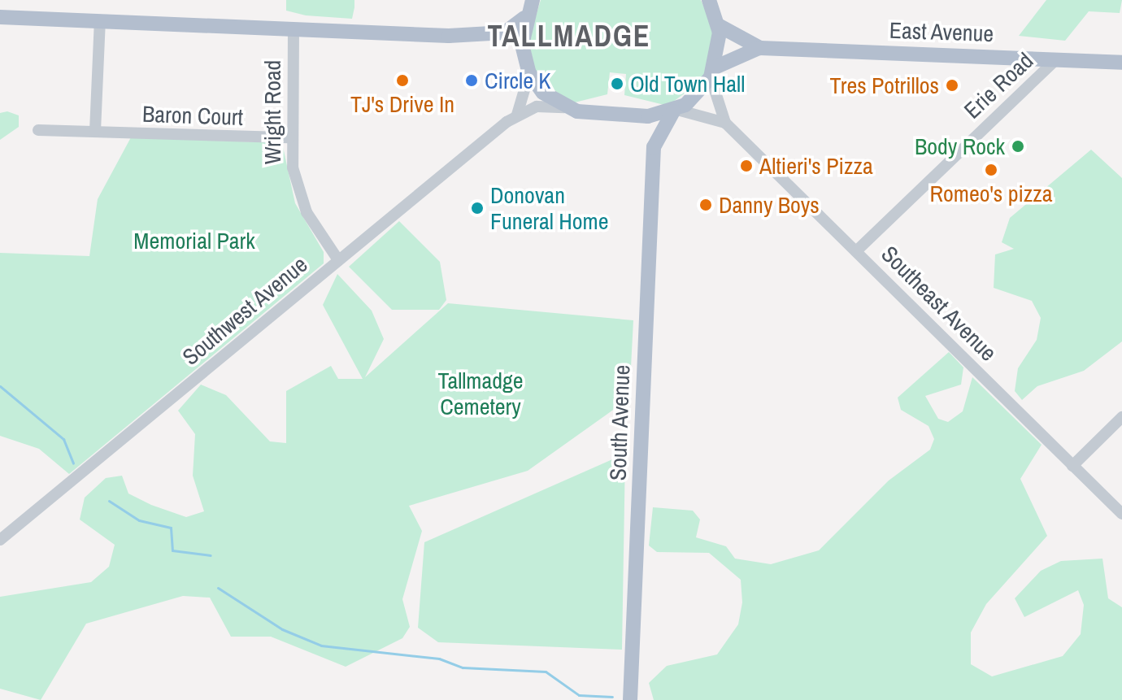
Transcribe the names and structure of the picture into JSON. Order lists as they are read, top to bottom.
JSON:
{
  "streets": {
    "main road": ["East Avenue", "South Avenue"],
    "street": [
      "Erie Road",
      "Wright Road",
      "Baron Court",
      "Southeast Avenue",
      "Southwest Avenue"
    ]
  },
  "crossings": [
    ["East Avenue", "Erie Road"],
    ["East Avenue", "Southeast Avenue"],
    ["East Avenue", "South Avenue"],
    ["Erie Road", "Southeast Avenue"],
    ["Wright Road", "Baron Court"],
    ["Wright Road", "Southwest Avenue"],
    ["Southeast Avenue", "South Avenue"]
  ],
  "districts": ["TALLMADGE"],
  "parks": ["Memorial Park", "Tallmadge Cemetery"],
  "places": [
    "TJ's Drive In",
    "Circle K",
    "Old Town Hall",
    "Tres Potrillos",
    "Body Rock",
    "Altieri's Pizza",
    "Romeo's pizza",
    "Danny Boys",
    "Donovan Funeral Home"
  ]
}
